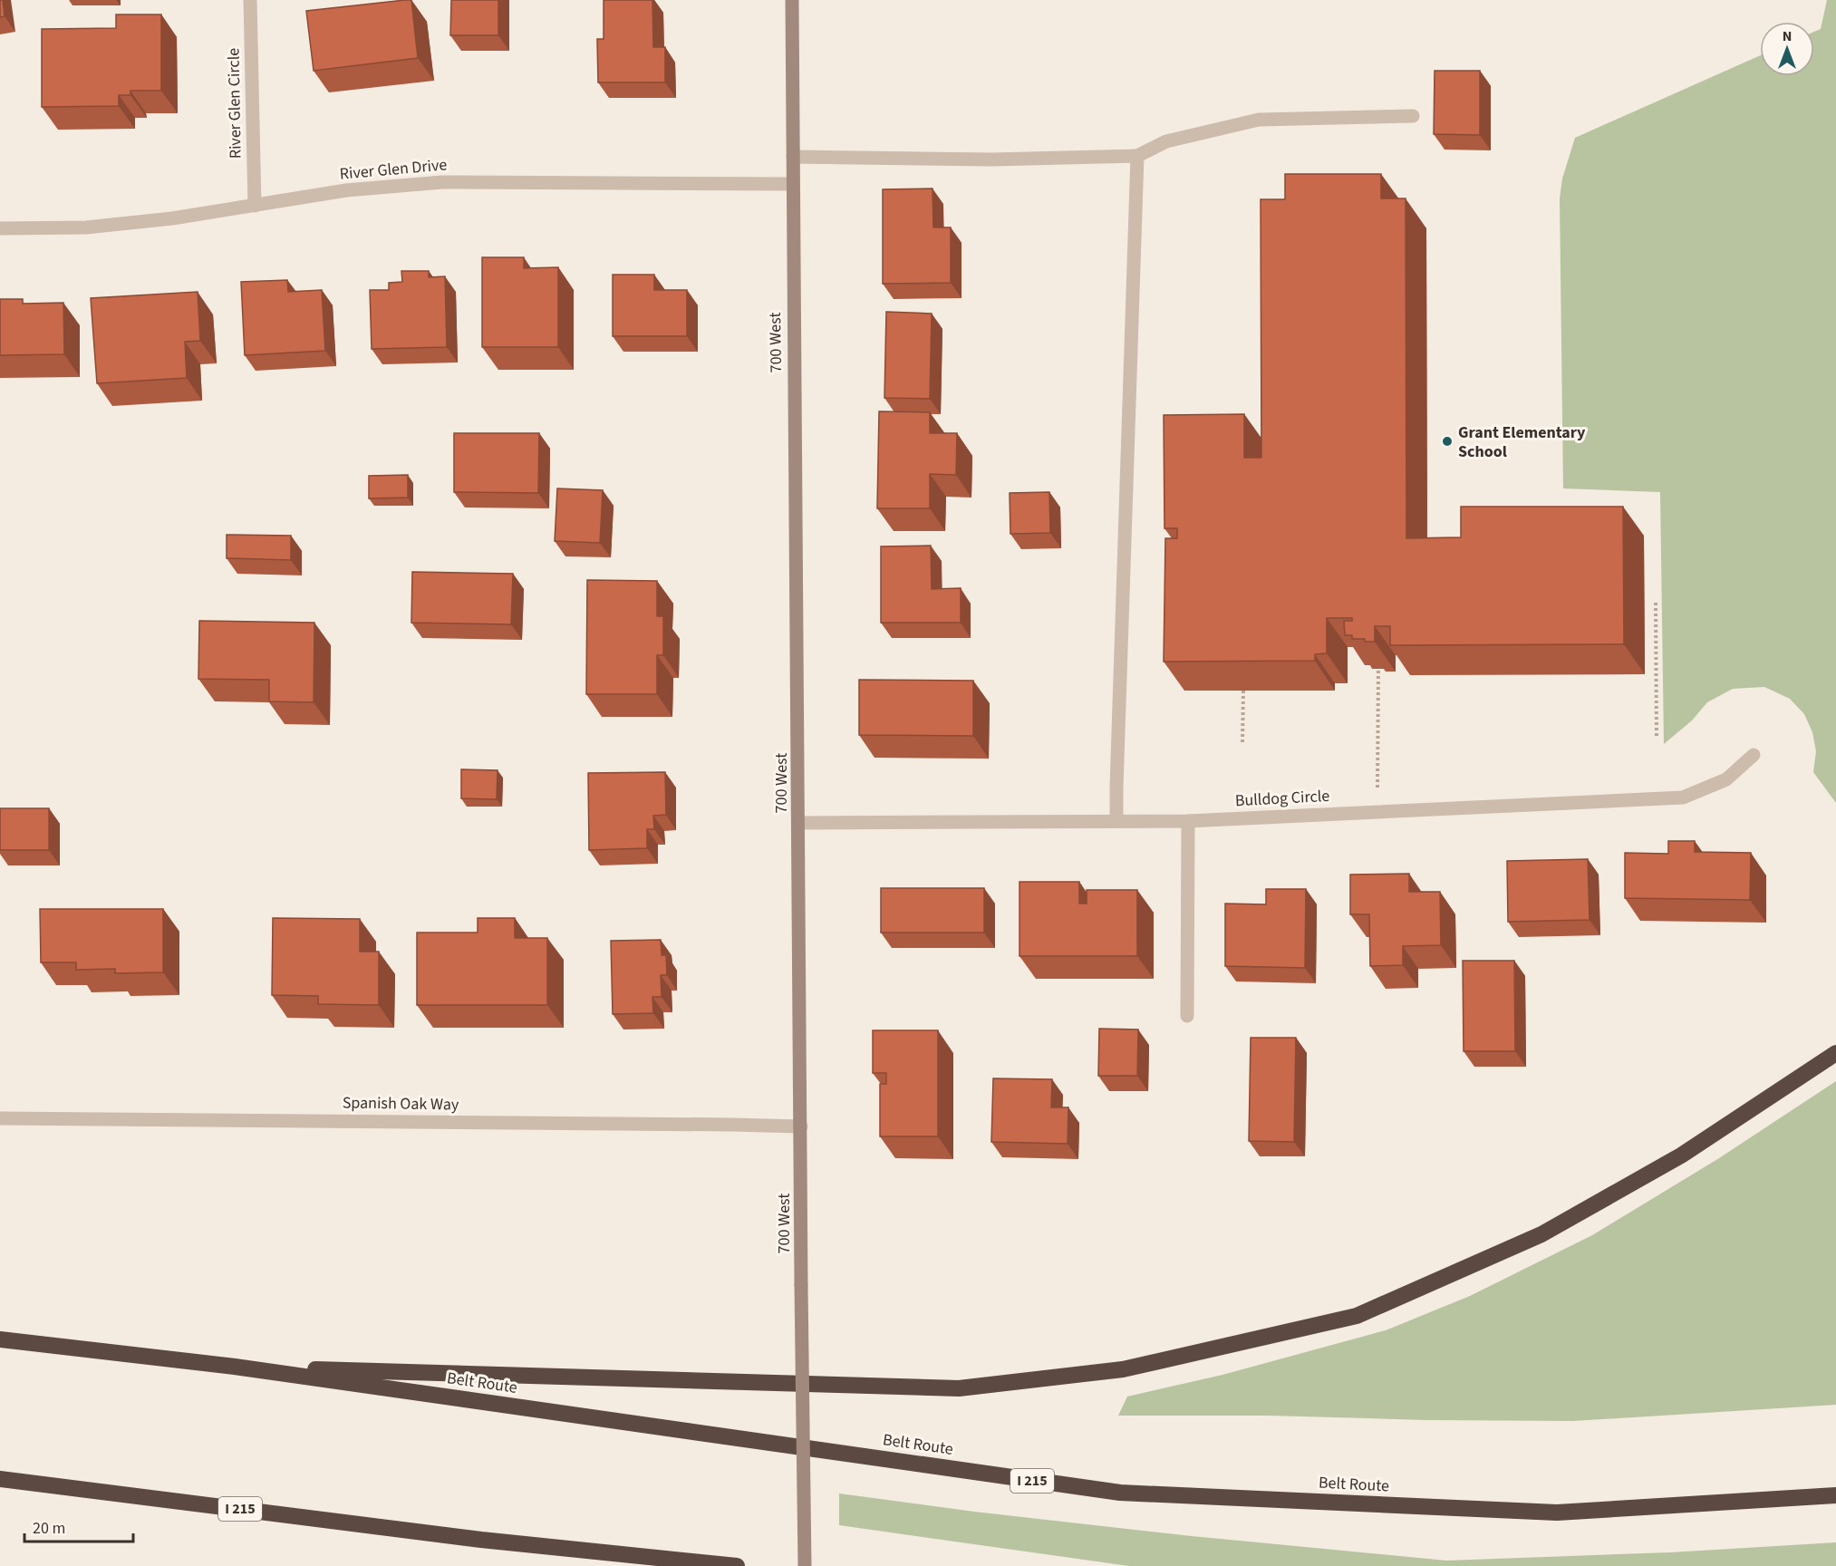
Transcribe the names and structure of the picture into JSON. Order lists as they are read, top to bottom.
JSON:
{
  "streets": {
    "highway": ["Belt Route", "I 215"],
    "main road": ["700 West"],
    "street": [
      "River Glen Circle",
      "River Glen Drive",
      "Bulldog Circle",
      "Spanish Oak Way"
    ]
  },
  "crossings": [
    ["River Glen Circle", "River Glen Drive"],
    ["River Glen Drive", "700 West"],
    ["700 West", "Bulldog Circle"],
    ["700 West", "Spanish Oak Way"]
  ],
  "places": ["Grant Elementary School"],
  "scale_bar": "20 m",
  "north": "top"
}
